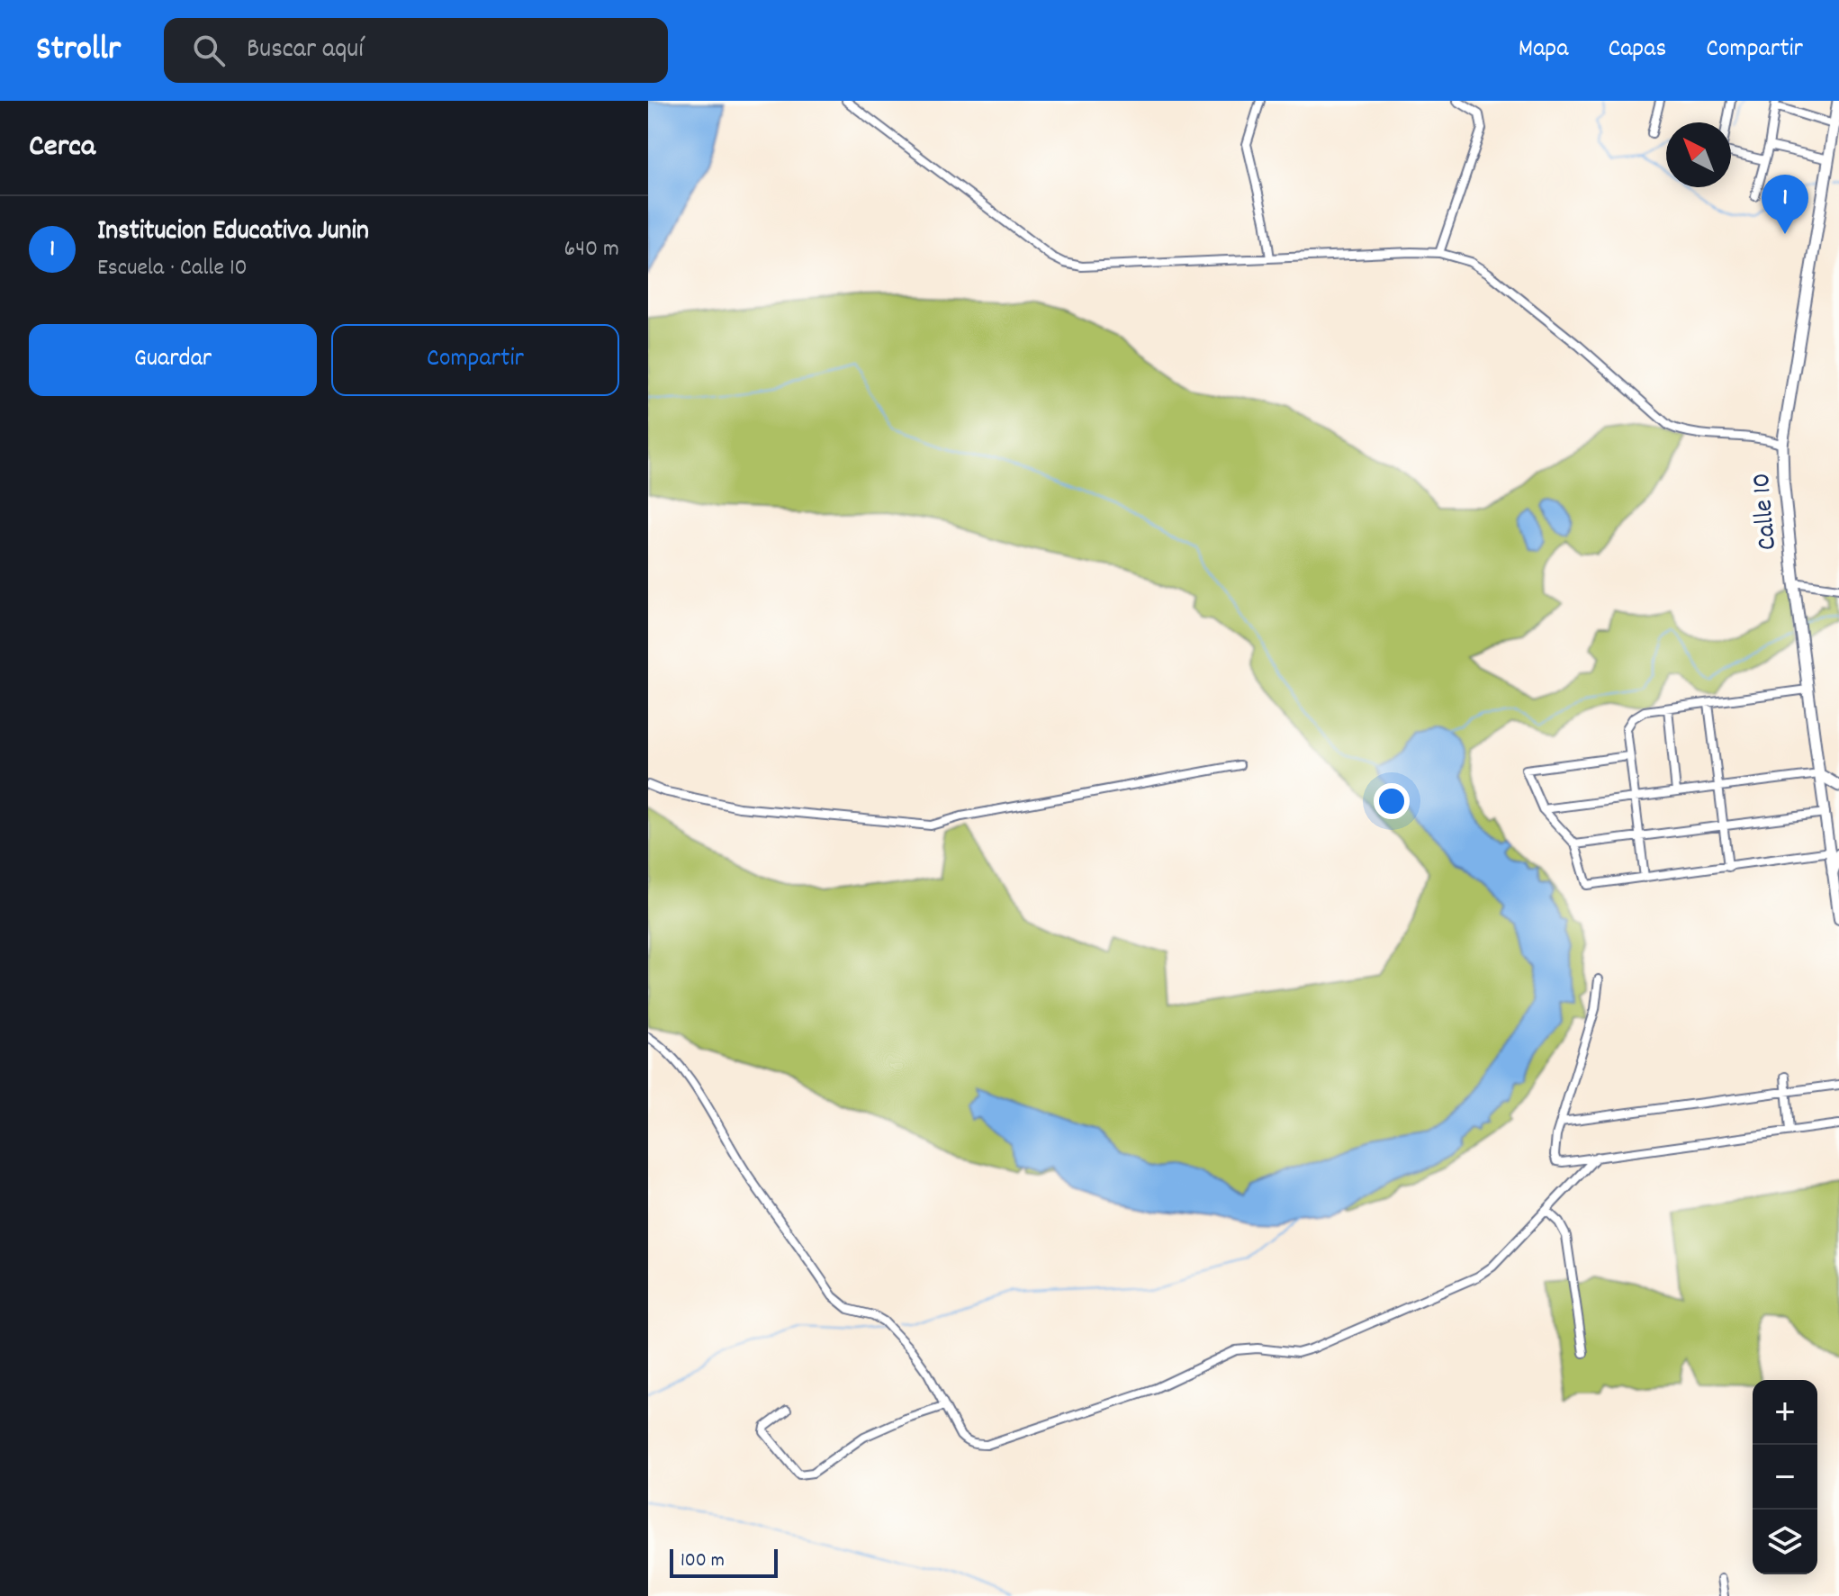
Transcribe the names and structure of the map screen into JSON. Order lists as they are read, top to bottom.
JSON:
{
  "streets": {
    "main road": ["Calle 10"]
  },
  "scale_bar": "100 m",
  "north": "top left",
  "page": {
    "header": "Strollr",
    "search": "Buscar aquí",
    "nav": ["Mapa", "Capas", "Compartir"],
    "heading": "Cerca",
    "pins": "1",
    "list": [
      {
        "mark": "1",
        "name": "Institucion Educativa Junin",
        "note": "Escuela · Calle 10",
        "value": "640 m"
      }
    ],
    "buttons": ["Guardar", "Compartir"],
    "map_buttons": ["+", "−"],
    "scale": "100 m"
  }
}
